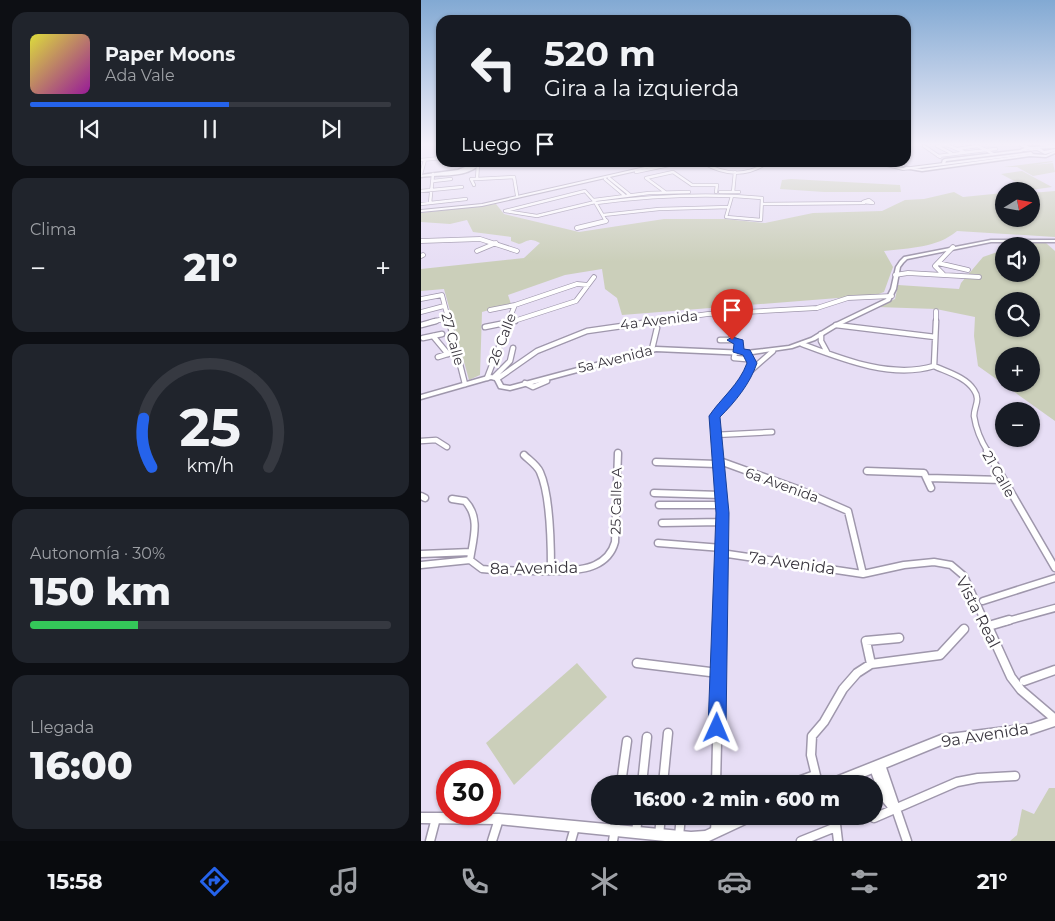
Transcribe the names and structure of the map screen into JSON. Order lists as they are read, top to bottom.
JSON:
{
  "streets": {
    "street": [
      "4a Avenida",
      "27 Calle",
      "26 Calle",
      "5a Avenida",
      "21 Calle",
      "6a Avenida",
      "25 Calle A",
      "7a Avenida",
      "8a Avenida",
      "Vista Real",
      "9a Avenida"
    ]
  },
  "crossings": [
    ["4a Avenida", "27 Calle"],
    ["4a Avenida", "26 Calle"],
    ["4a Avenida", "5a Avenida"],
    ["26 Calle", "5a Avenida"],
    ["6a Avenida", "7a Avenida"],
    ["6a Avenida", "Vista Real"],
    ["25 Calle A", "8a Avenida"],
    ["7a Avenida", "Vista Real"],
    ["Vista Real", "9a Avenida"]
  ],
  "north": "right",
  "page": {
    "turn": ["520 m", "Gira a la izquierda"],
    "song": ["Paper Moons", "Ada Vale"],
    "then": "Luego",
    "tile": [
      "Clima",
      ["Autonomía · 30%", "150 km"],
      ["Llegada", "16:00"]
    ],
    "map_buttons": ["+", "−"],
    "heat": ["−", "21°", "+"],
    "limit": "30",
    "trip": "16:00 · 2 min · 600 m",
    "tabs": ["15:58", "21°"],
    "gauge": ["25", "km/h"]
  }
}
